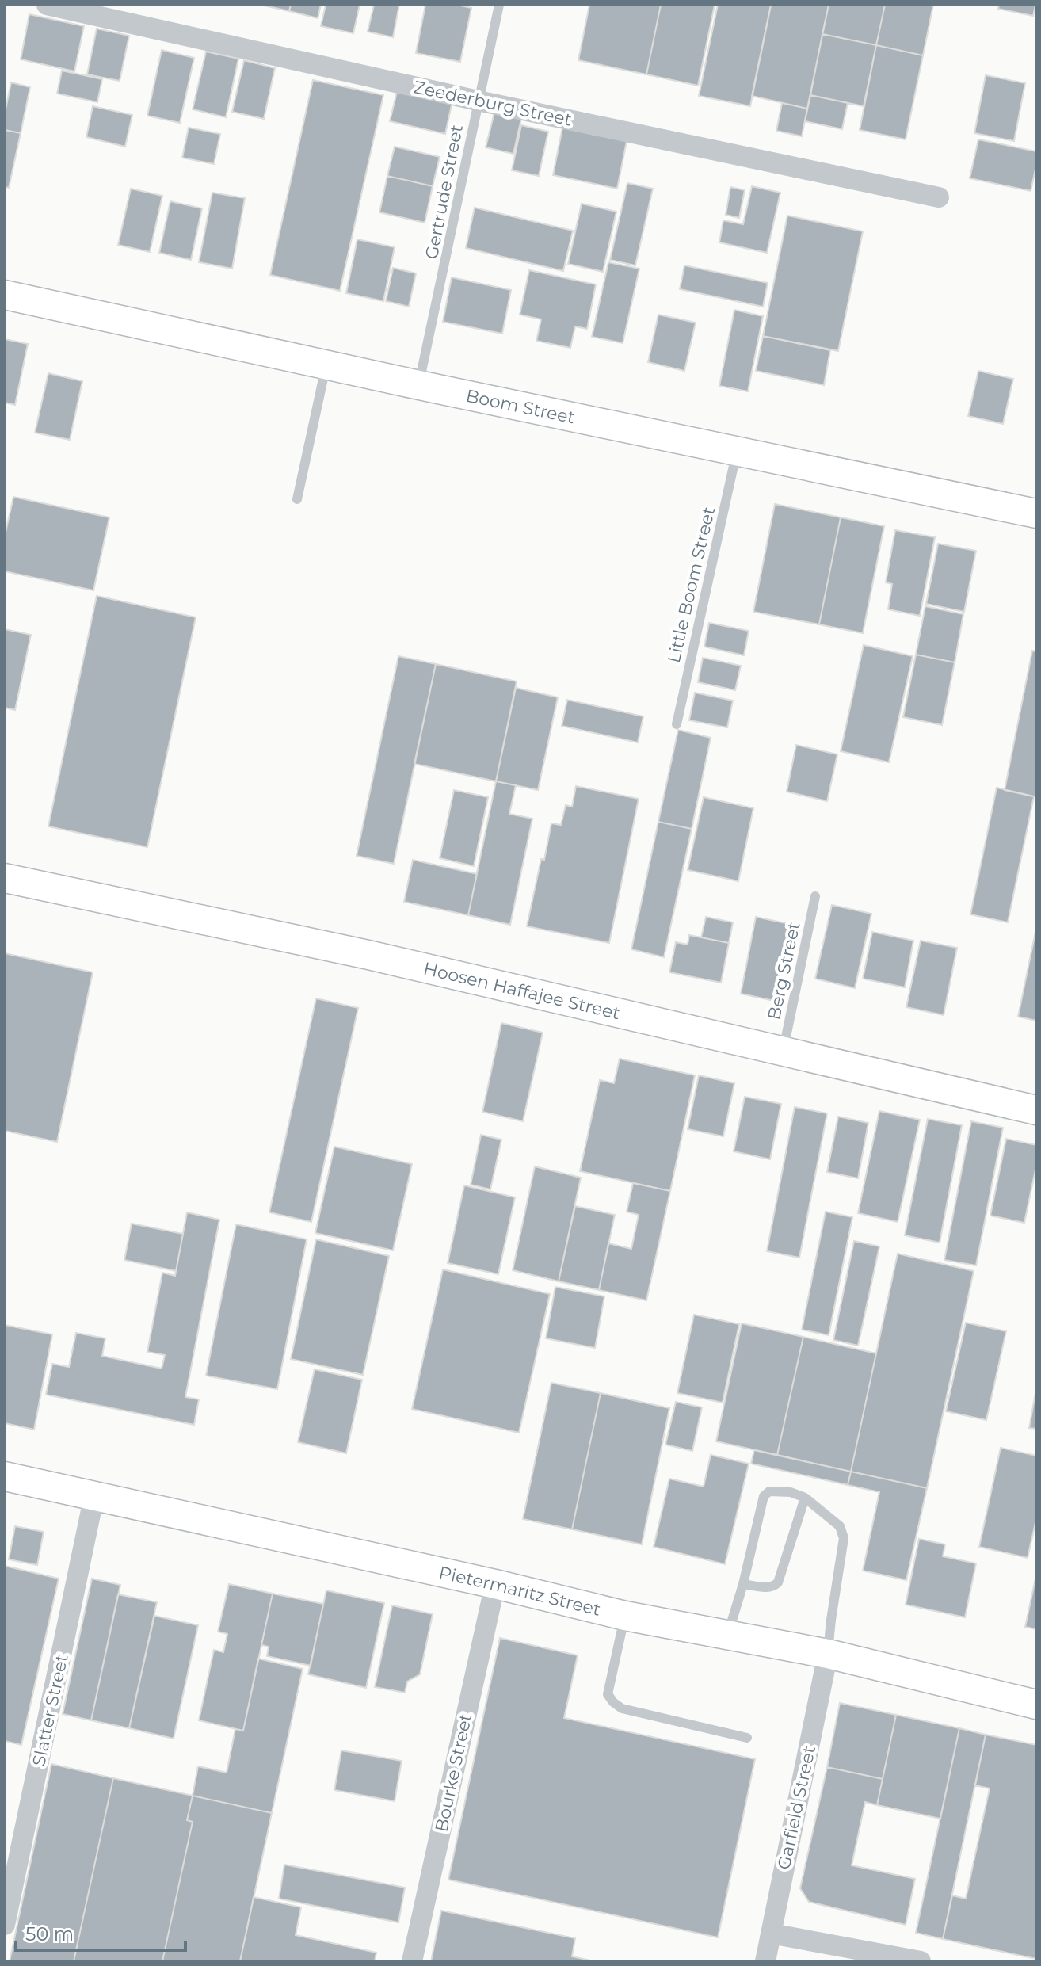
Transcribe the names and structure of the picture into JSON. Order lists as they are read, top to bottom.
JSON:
{
  "streets": {
    "street": [
      "Zeederburg Street",
      "Boom Street",
      "Hoosen Haffajee Street",
      "Pietermaritz Street",
      "Slatter Street",
      "Bourke Street",
      "Garfield Street"
    ],
    "lane": ["Gertrude Street", "Little Boom Street", "Berg Street"]
  },
  "crossings": [
    ["Zeederburg Street", "Gertrude Street"],
    ["Gertrude Street", "Boom Street"],
    ["Boom Street", "Little Boom Street"],
    ["Berg Street", "Hoosen Haffajee Street"],
    ["Pietermaritz Street", "Slatter Street"],
    ["Pietermaritz Street", "Bourke Street"],
    ["Pietermaritz Street", "Garfield Street"]
  ],
  "scale_bar": "50 m"
}
